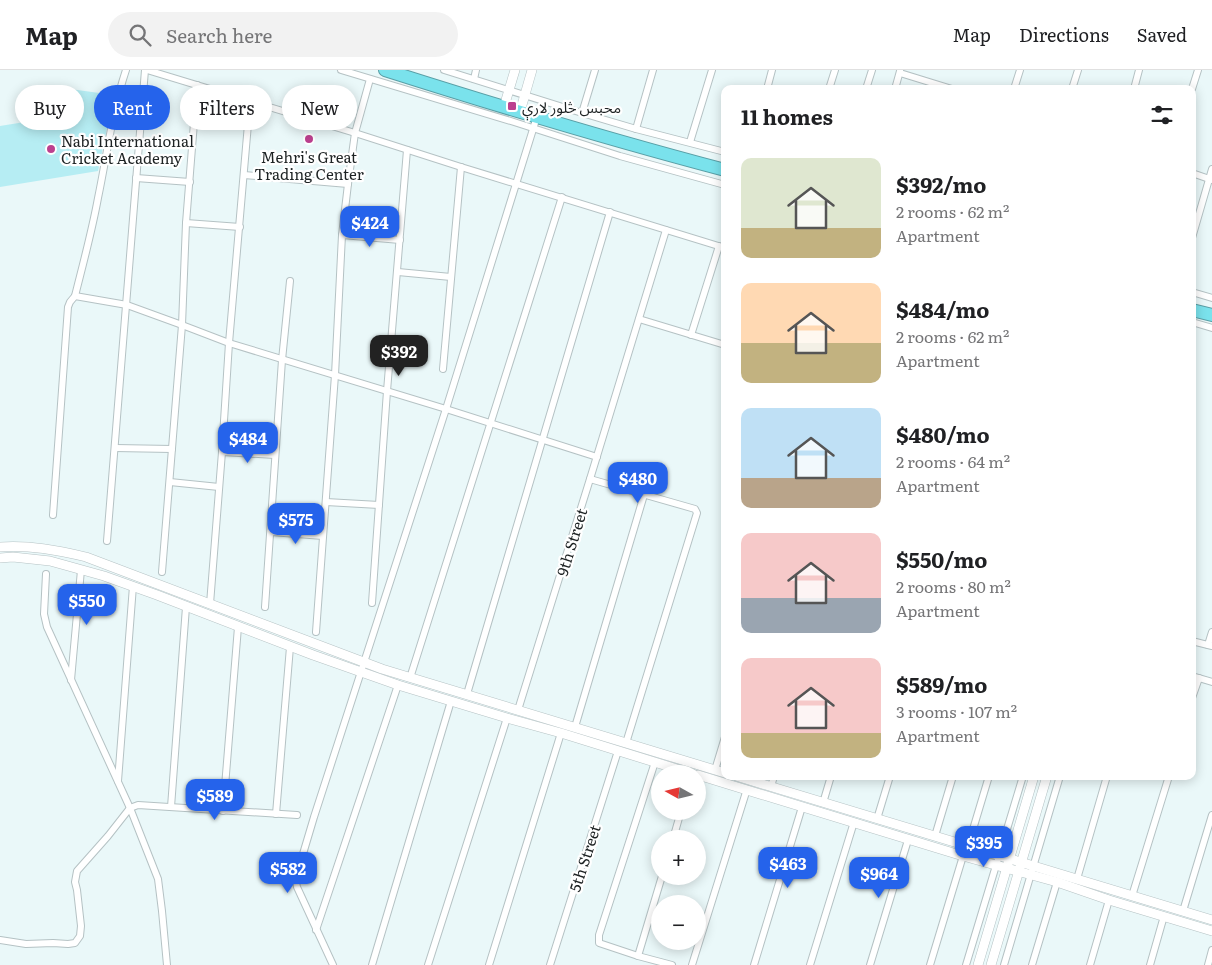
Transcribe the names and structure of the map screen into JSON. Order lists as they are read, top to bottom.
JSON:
{
  "streets": {
    "street": ["9th Street", "5th Street"]
  },
  "places": {
    "transit": ["محبس څلور لارې"],
    "other": ["Mehri's Great Trading Center", "Nabi International Cricket Academy"]
  },
  "north": "left",
  "page": {
    "header": "Map",
    "search": "Search here",
    "nav": ["Map", "Directions", "Saved"],
    "chip": [
      "Buy",
      "Rent",
      "Filters",
      "New"
    ],
    "heading": "11 homes",
    "list": [
      {
        "name": "$392/mo",
        "note": "2 rooms · 62 m² · Apartment"
      },
      {
        "name": "$484/mo",
        "note": "2 rooms · 62 m² · Apartment"
      },
      {
        "name": "$480/mo",
        "note": "2 rooms · 64 m² · Apartment"
      },
      {
        "name": "$550/mo",
        "note": "2 rooms · 80 m² · Apartment"
      },
      {
        "name": "$589/mo",
        "note": "3 rooms · 107 m² · Apartment"
      }
    ],
    "price": [
      "$424",
      "$392",
      "$484",
      "$480",
      "$575",
      "$550",
      "$589",
      "$395",
      "$463",
      "$582",
      "$964"
    ],
    "map_buttons": ["+", "−"]
  }
}
